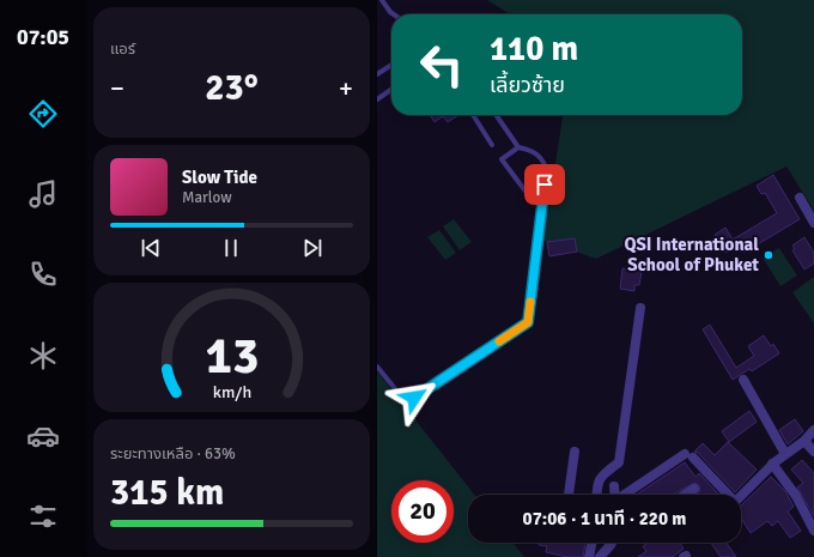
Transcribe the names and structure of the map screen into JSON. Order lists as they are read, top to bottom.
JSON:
{
  "places": ["QSI International School of Phuket"],
  "page": {
    "tabs": "07:05",
    "tile": [
      "แอร์",
      ["ระยะทางเหลือ · 63%", "315 km"]
    ],
    "turn": ["110 m", "เลี้ยวซ้าย"],
    "heat": ["−", "23°", "+"],
    "song": ["Slow Tide", "Marlow"],
    "limit": "20",
    "trip": "07:06 · 1 นาที · 220 m",
    "gauge": ["13", "km/h"]
  }
}
